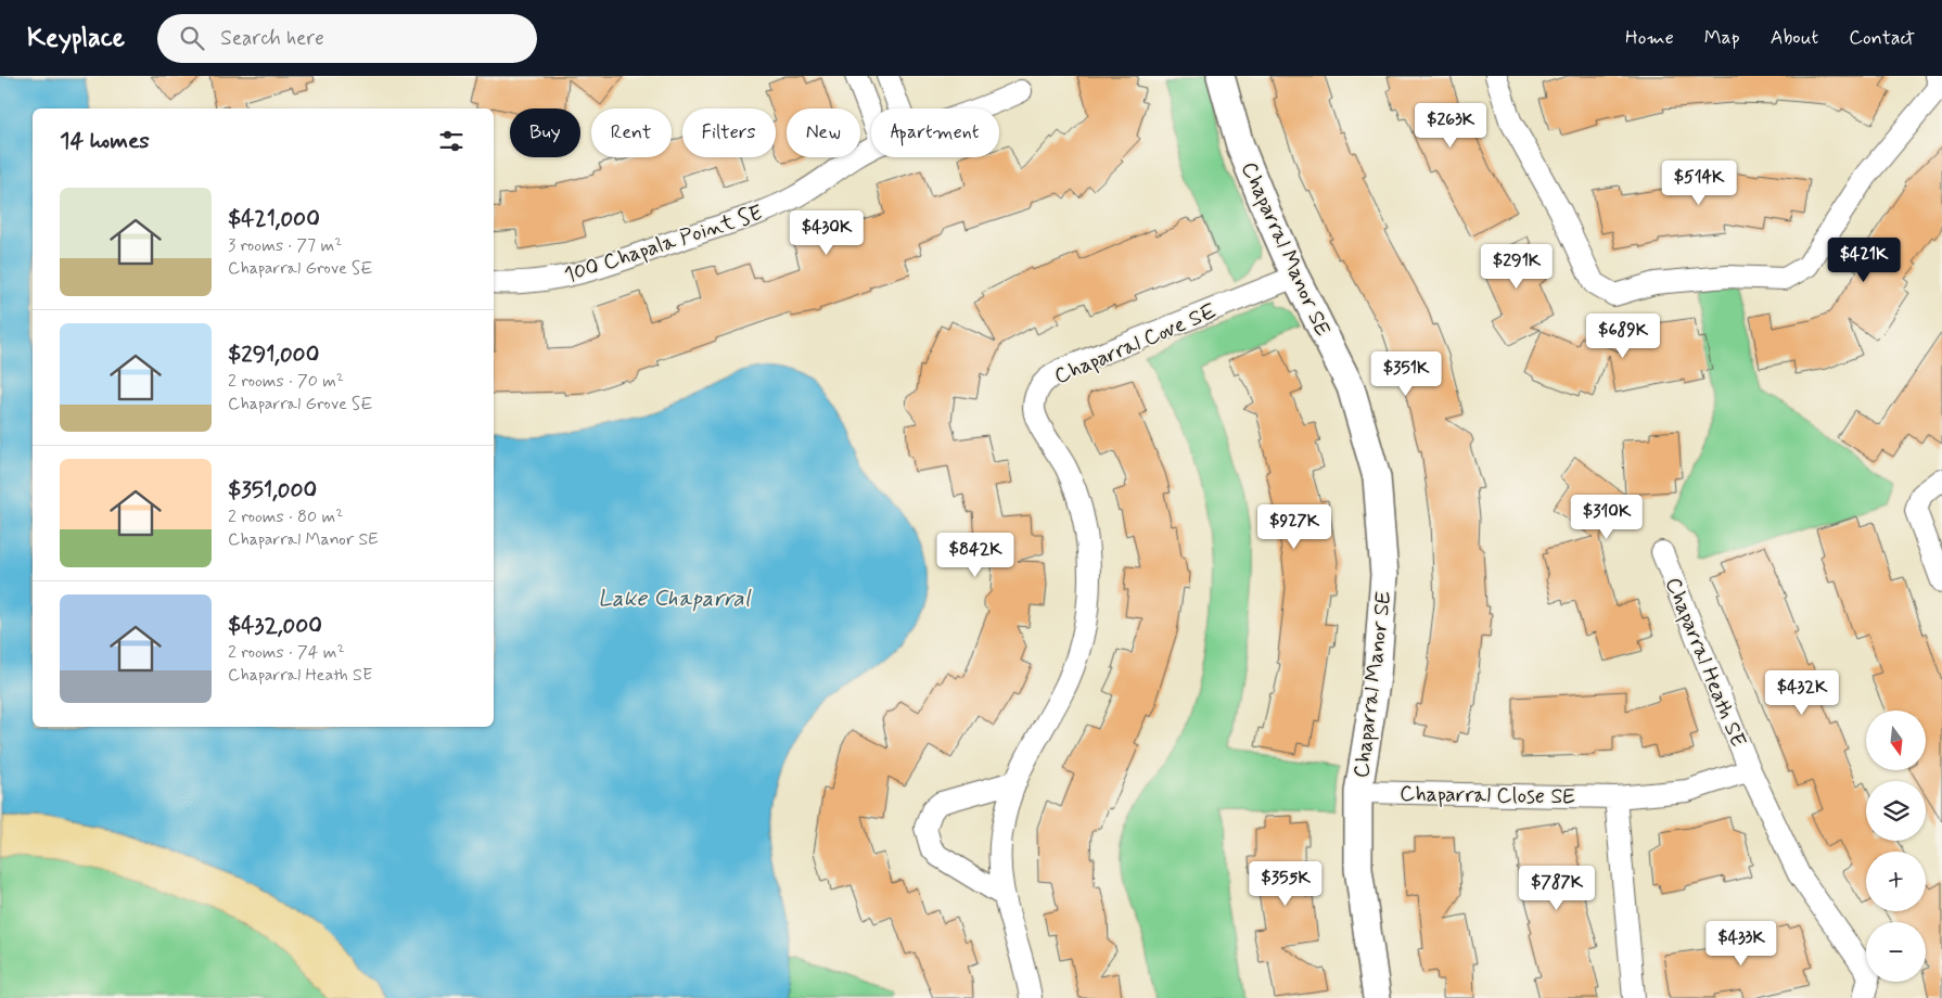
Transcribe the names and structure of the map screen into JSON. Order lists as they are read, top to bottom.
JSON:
{
  "streets": {
    "street": [
      "100 Chapala Point SE",
      "Chaparral Manor SE",
      "Chaparral Cove SE",
      "Chaparral Heath SE",
      "Chaparral Close SE"
    ]
  },
  "crossings": [
    ["Chaparral Manor SE", "Chaparral Cove SE"],
    ["Chaparral Manor SE", "Chaparral Close SE"],
    ["Chaparral Heath SE", "Chaparral Close SE"]
  ],
  "water": ["Lake Chaparral"],
  "north": "bottom",
  "page": {
    "header": "Keyplace",
    "search": "Search here",
    "nav": [
      "Home",
      "Map",
      "About",
      "Contact"
    ],
    "price": [
      "$263K",
      "$514K",
      "$430K",
      "$421K",
      "$291K",
      "$689K",
      "$351K",
      "$310K",
      "$927K",
      "$842K",
      "$432K",
      "$355K",
      "$787K",
      "$433K"
    ],
    "chip": [
      "Buy",
      "Rent",
      "Filters",
      "New",
      "Apartment"
    ],
    "heading": "14 homes",
    "list": [
      {
        "name": "$421,000",
        "note": "3 rooms · 77 m² · Chaparral Grove SE"
      },
      {
        "name": "$291,000",
        "note": "2 rooms · 70 m² · Chaparral Grove SE"
      },
      {
        "name": "$351,000",
        "note": "2 rooms · 80 m² · Chaparral Manor SE"
      },
      {
        "name": "$432,000",
        "note": "2 rooms · 74 m² · Chaparral Heath SE"
      }
    ],
    "map_buttons": ["+", "−"]
  }
}
